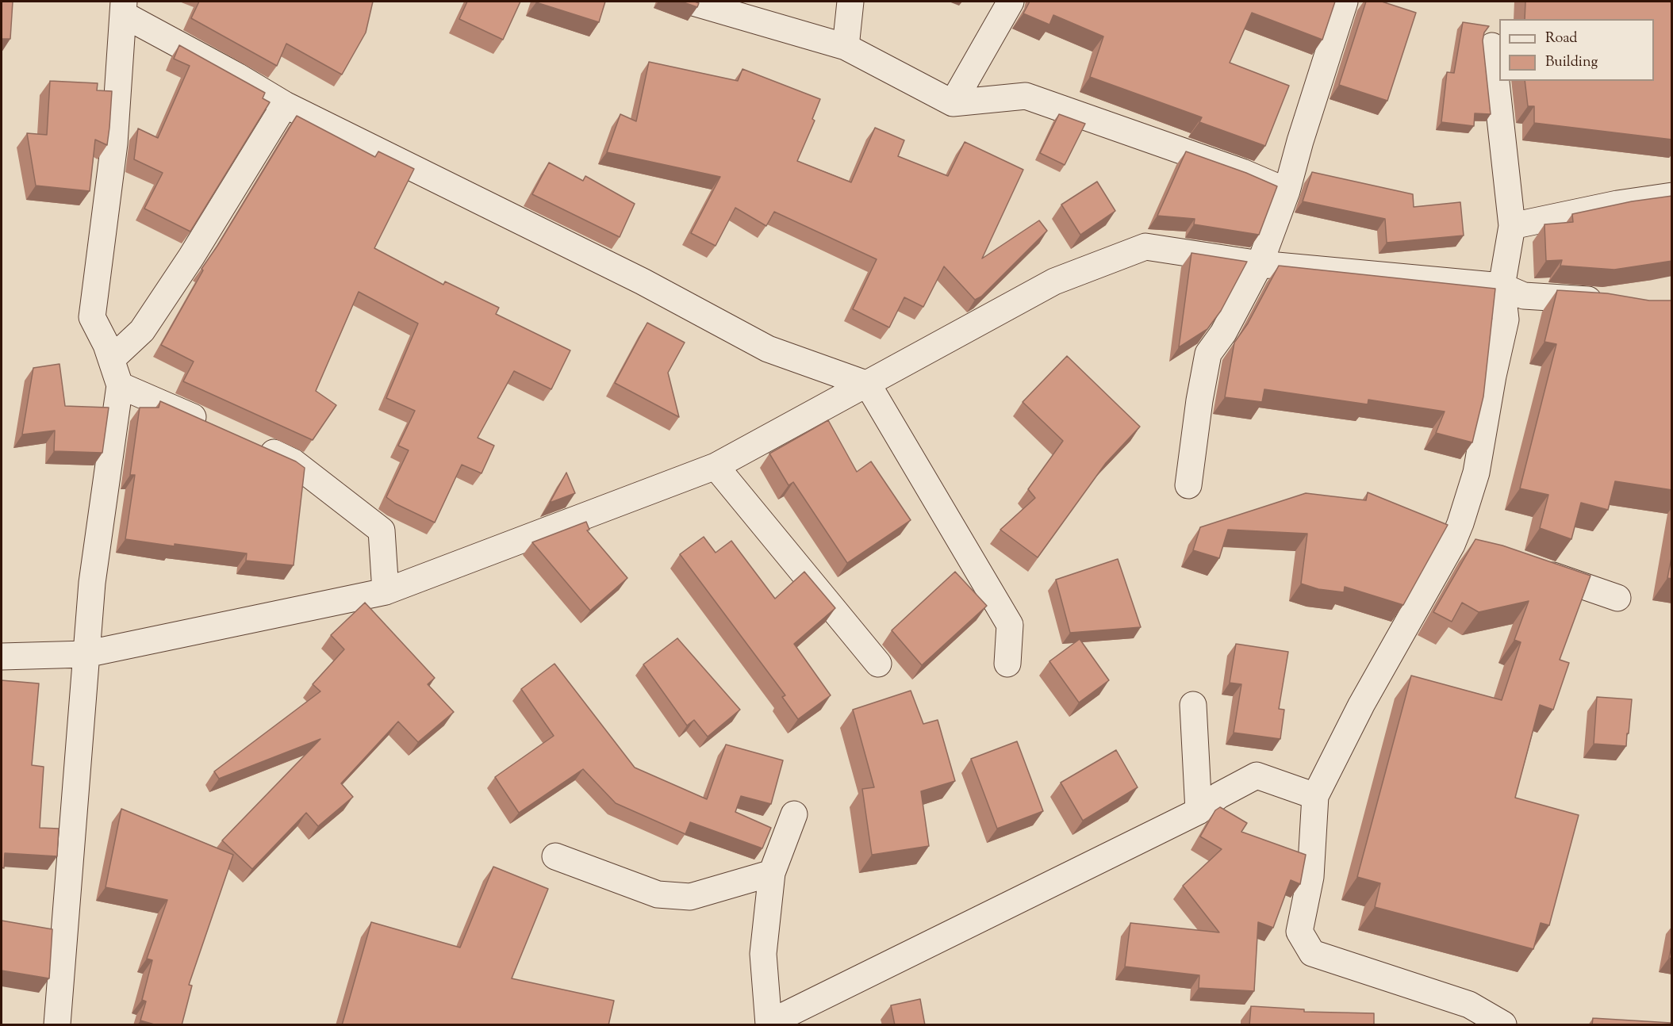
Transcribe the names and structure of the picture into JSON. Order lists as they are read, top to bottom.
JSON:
{
  "legend": ["Road", "Building"]
}
